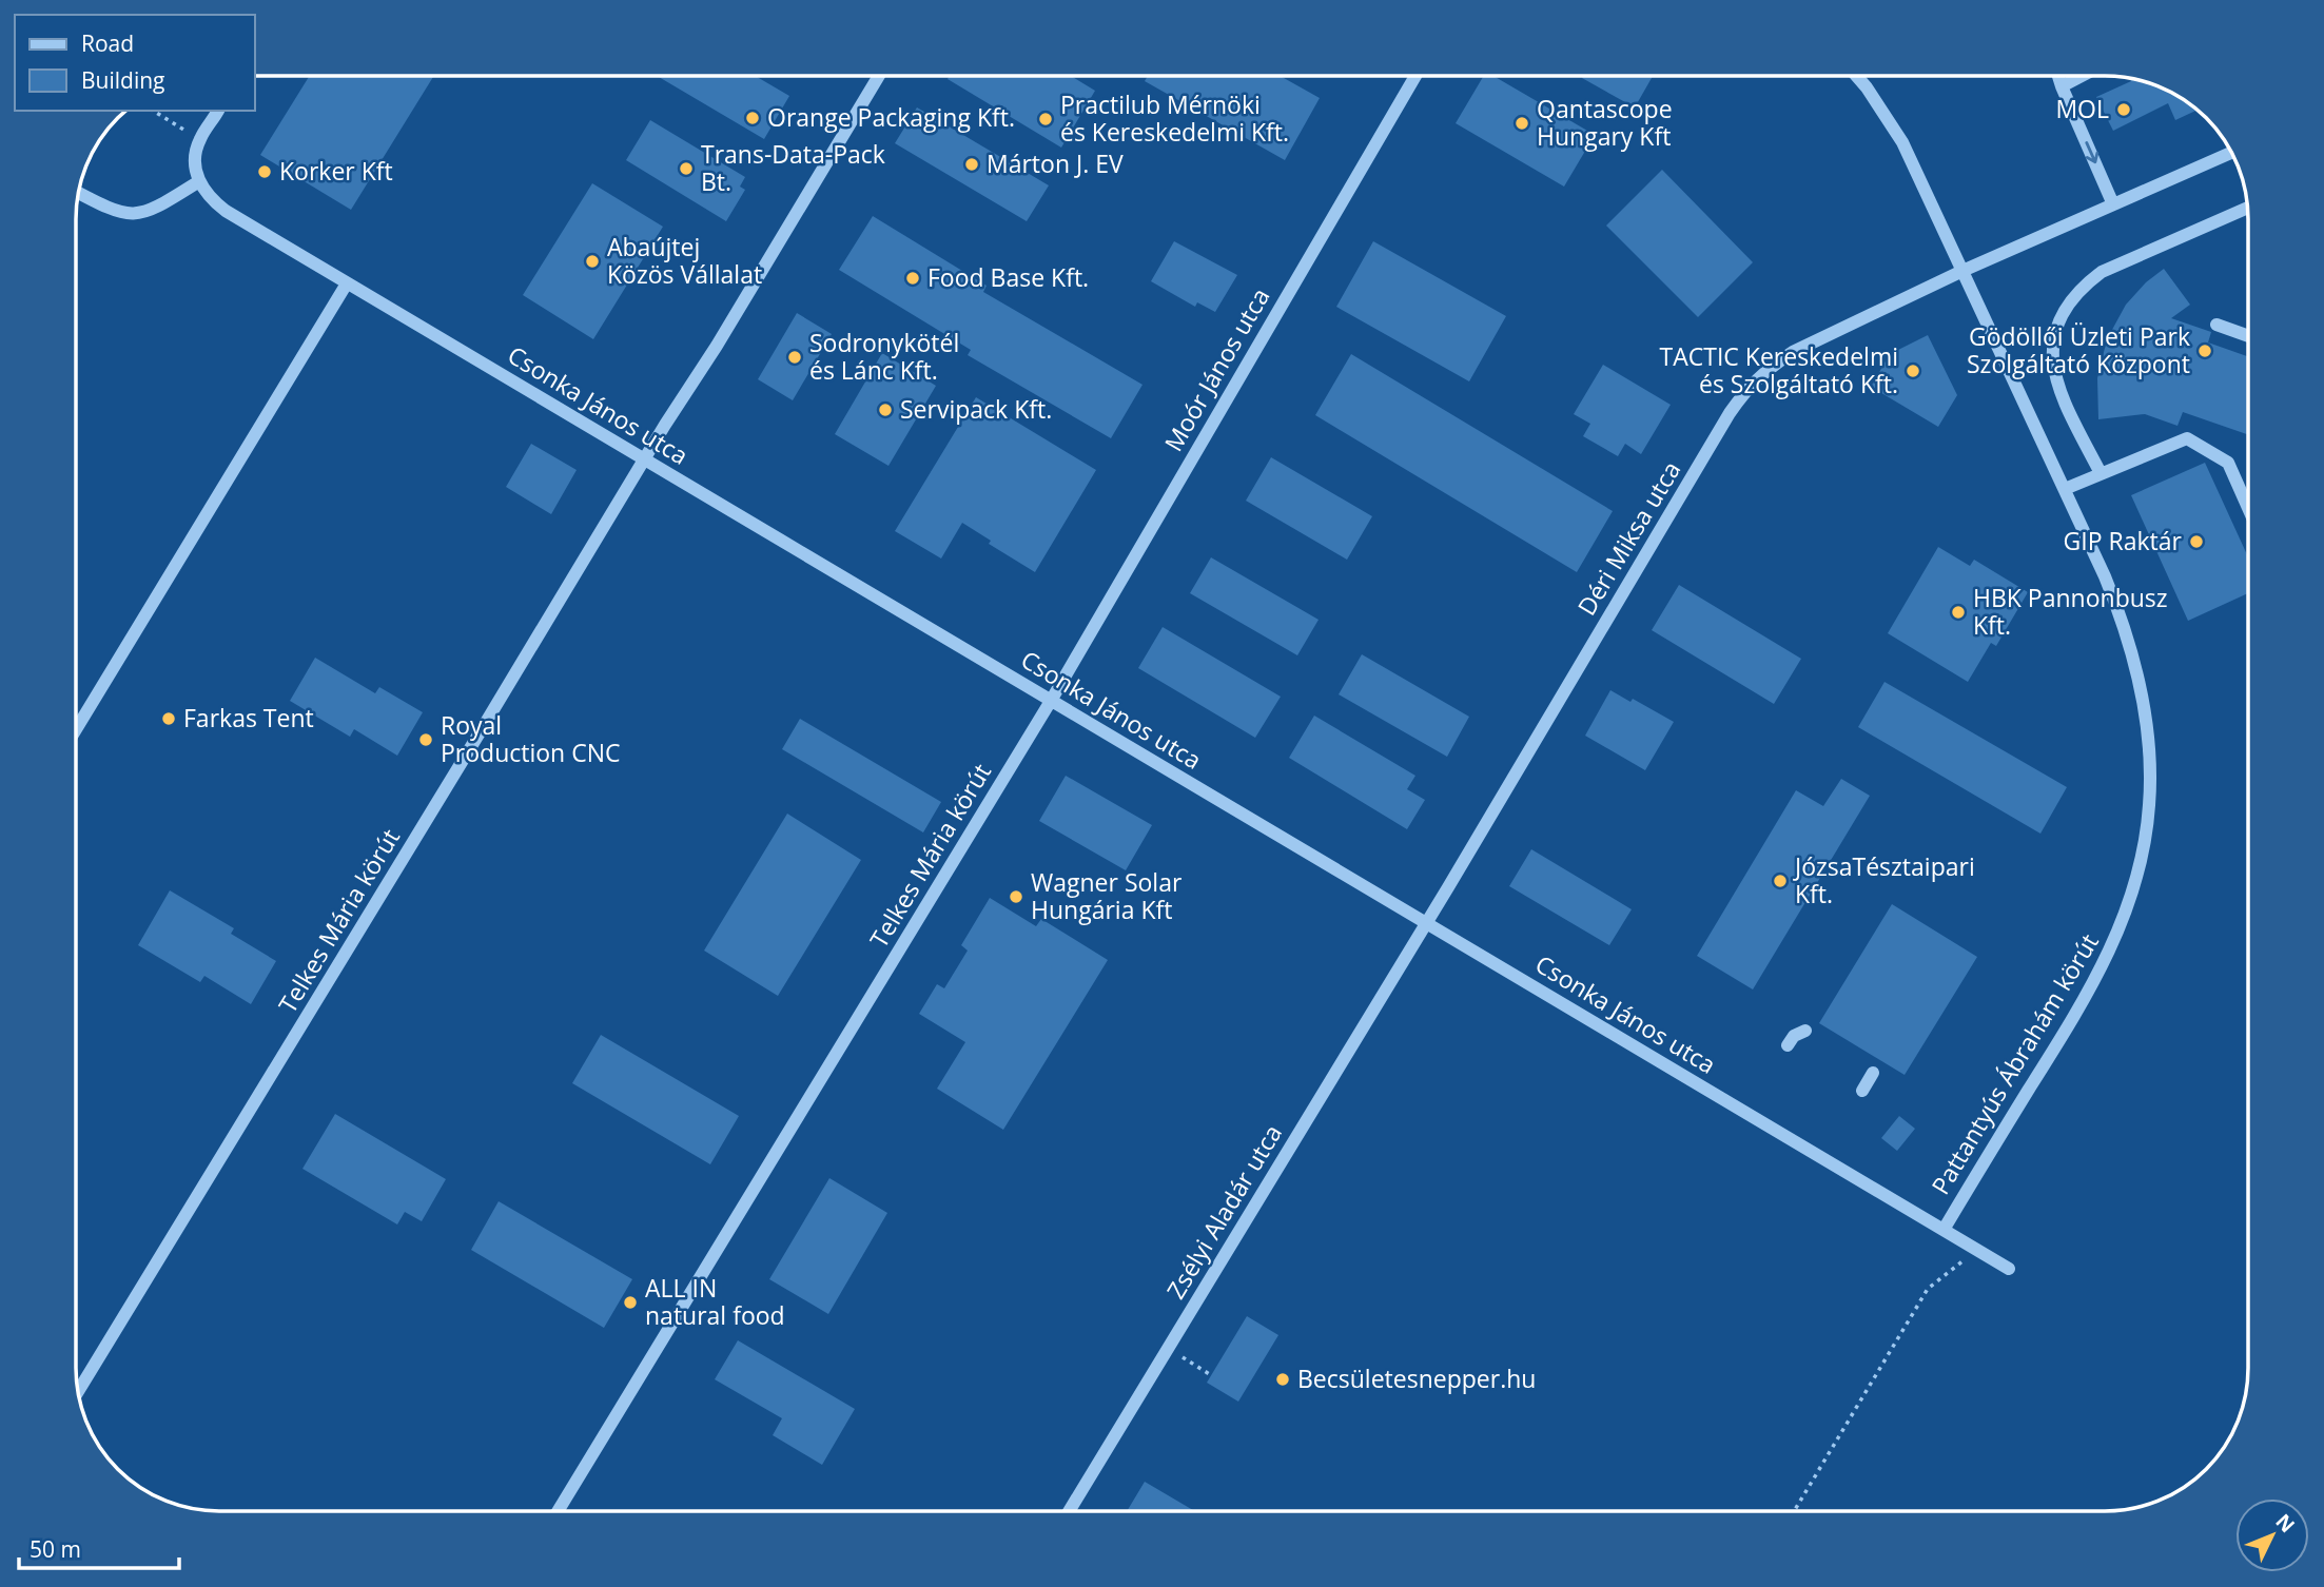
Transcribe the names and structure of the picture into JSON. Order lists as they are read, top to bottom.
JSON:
{
  "streets": {
    "street": [
      "Moór János utca",
      "Csonka János utca",
      "Déri Miksa utca",
      "Telkes Mária körút",
      "Pattantyús Ábrahám körút",
      "Zsélyi Aladár utca"
    ]
  },
  "crossings": [
    ["Moór János utca", "Csonka János utca"],
    ["Moór János utca", "Telkes Mária körút"],
    ["Csonka János utca", "Déri Miksa utca"],
    ["Csonka János utca", "Telkes Mária körút"],
    ["Csonka János utca", "Pattantyús Ábrahám körút"],
    ["Csonka János utca", "Zsélyi Aladár utca"],
    ["Déri Miksa utca", "Pattantyús Ábrahám körút"],
    ["Déri Miksa utca", "Zsélyi Aladár utca"]
  ],
  "places": [
    "MOL",
    "Orange Packaging Kft.",
    "Practilub Mérnöki és Kereskedelmi Kft.",
    "Qantascope Hungary Kft",
    "Márton J. EV",
    "Trans-Data-Pack Bt.",
    "Korker Kft",
    "Abaújtej Közös Vállalat",
    "Food Base Kft.",
    "Gödöllői Üzleti Park Szolgáltató Központ",
    "Sodronykötél és Lánc Kft.",
    "TACTIC Kereskedelmi és Szolgáltató Kft.",
    "Servipack Kft.",
    "GIP Raktár",
    "HBK Pannonbusz Kft.",
    "Farkas Tent",
    "Royal Production CNC",
    "JózsaTésztaipari Kft.",
    "Wagner Solar Hungária Kft",
    "ALL IN natural food",
    "Becsületesnepper.hu"
  ],
  "legend": ["Road", "Building"],
  "scale_bar": "50 m",
  "north": "top right"
}
